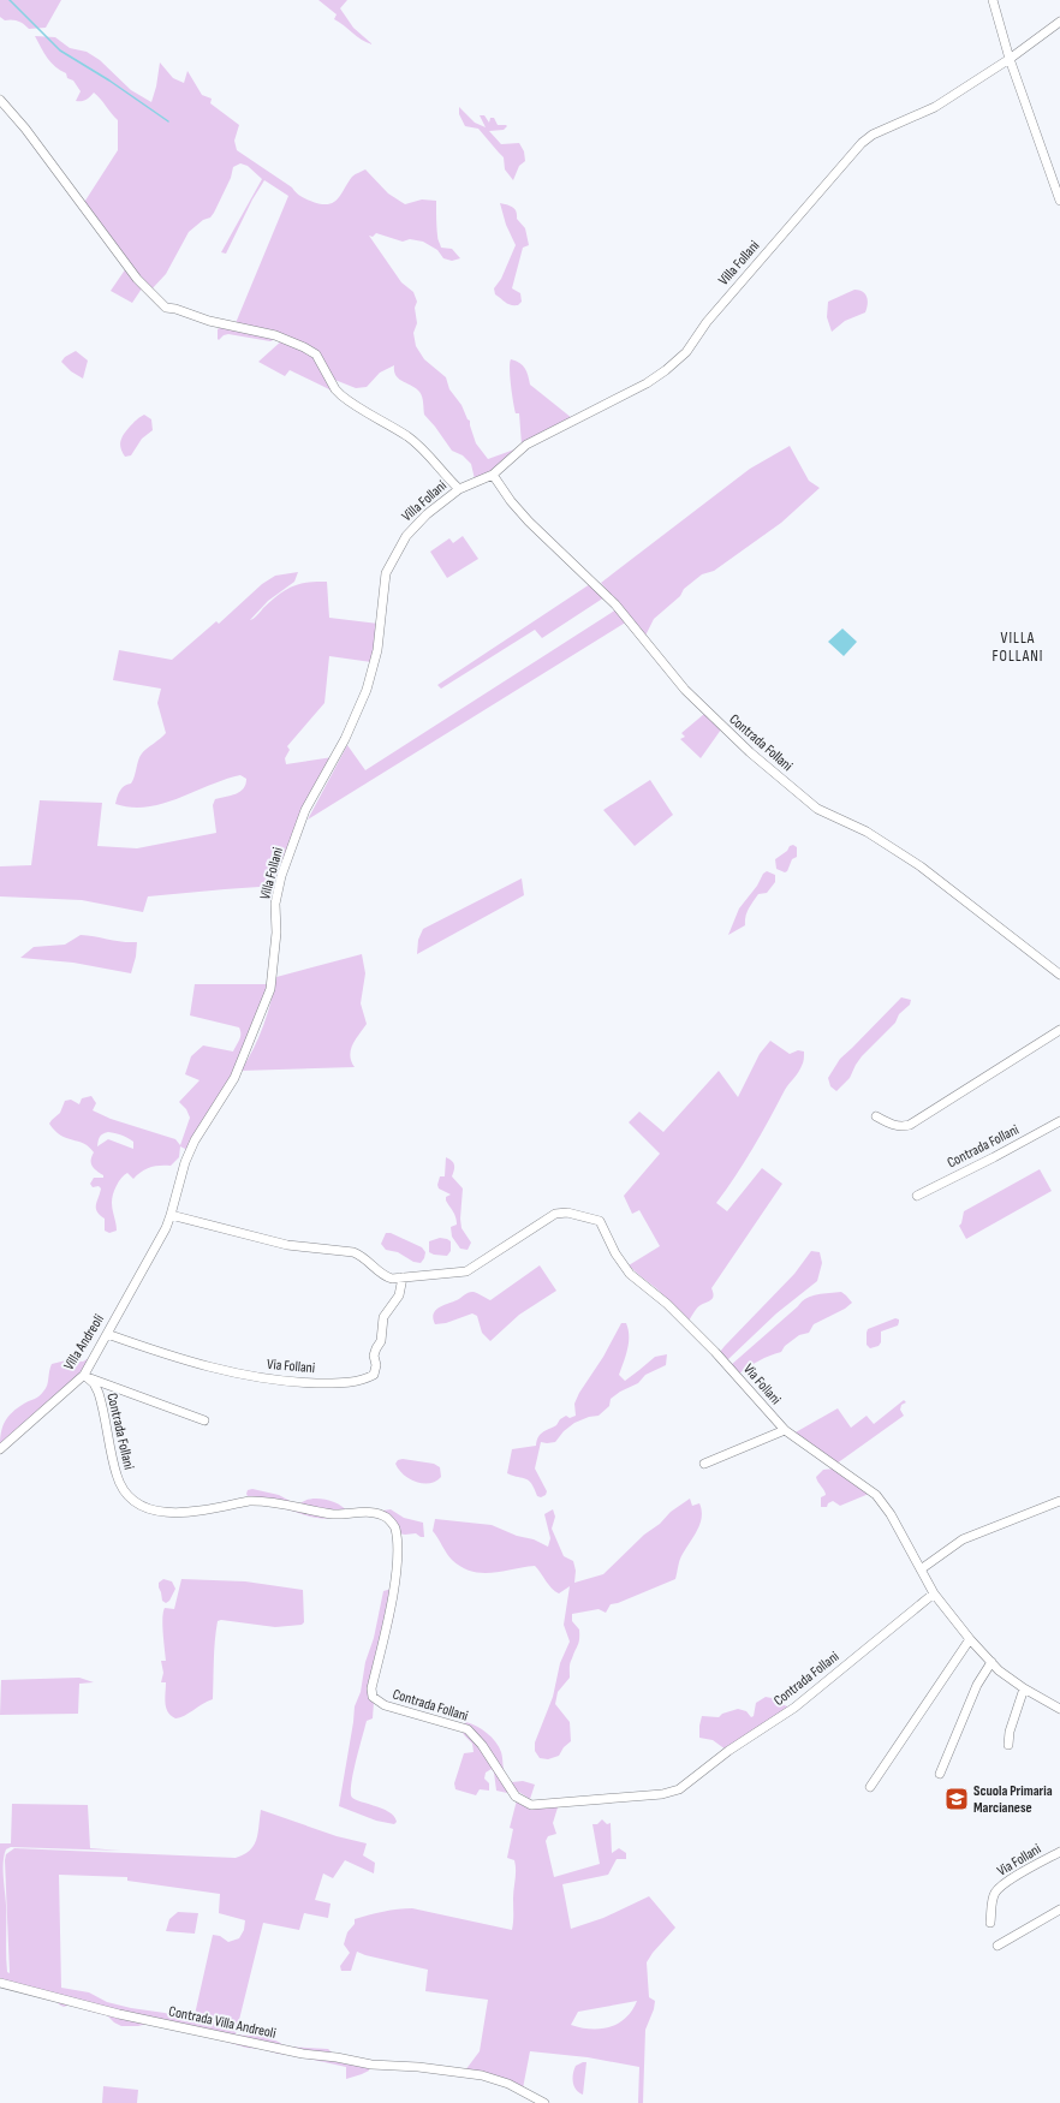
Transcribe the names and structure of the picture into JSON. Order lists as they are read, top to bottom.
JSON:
{
  "streets": {
    "street": [
      "Villa Follani",
      "Contrada Follani",
      "Villa Andreoli",
      "Via Follani",
      "Contrada Villa Andreoli"
    ]
  },
  "crossings": [
    ["Villa Follani", "Contrada Follani"],
    ["Villa Follani", "Villa Andreoli"],
    ["Villa Follani", "Via Follani"],
    ["Contrada Follani", "Villa Andreoli"],
    ["Contrada Follani", "Via Follani"],
    ["Villa Andreoli", "Via Follani"]
  ],
  "districts": ["VILLA FOLLANI"],
  "places": {
    "school or university": ["Scuola Primaria Marcianese"]
  }
}
